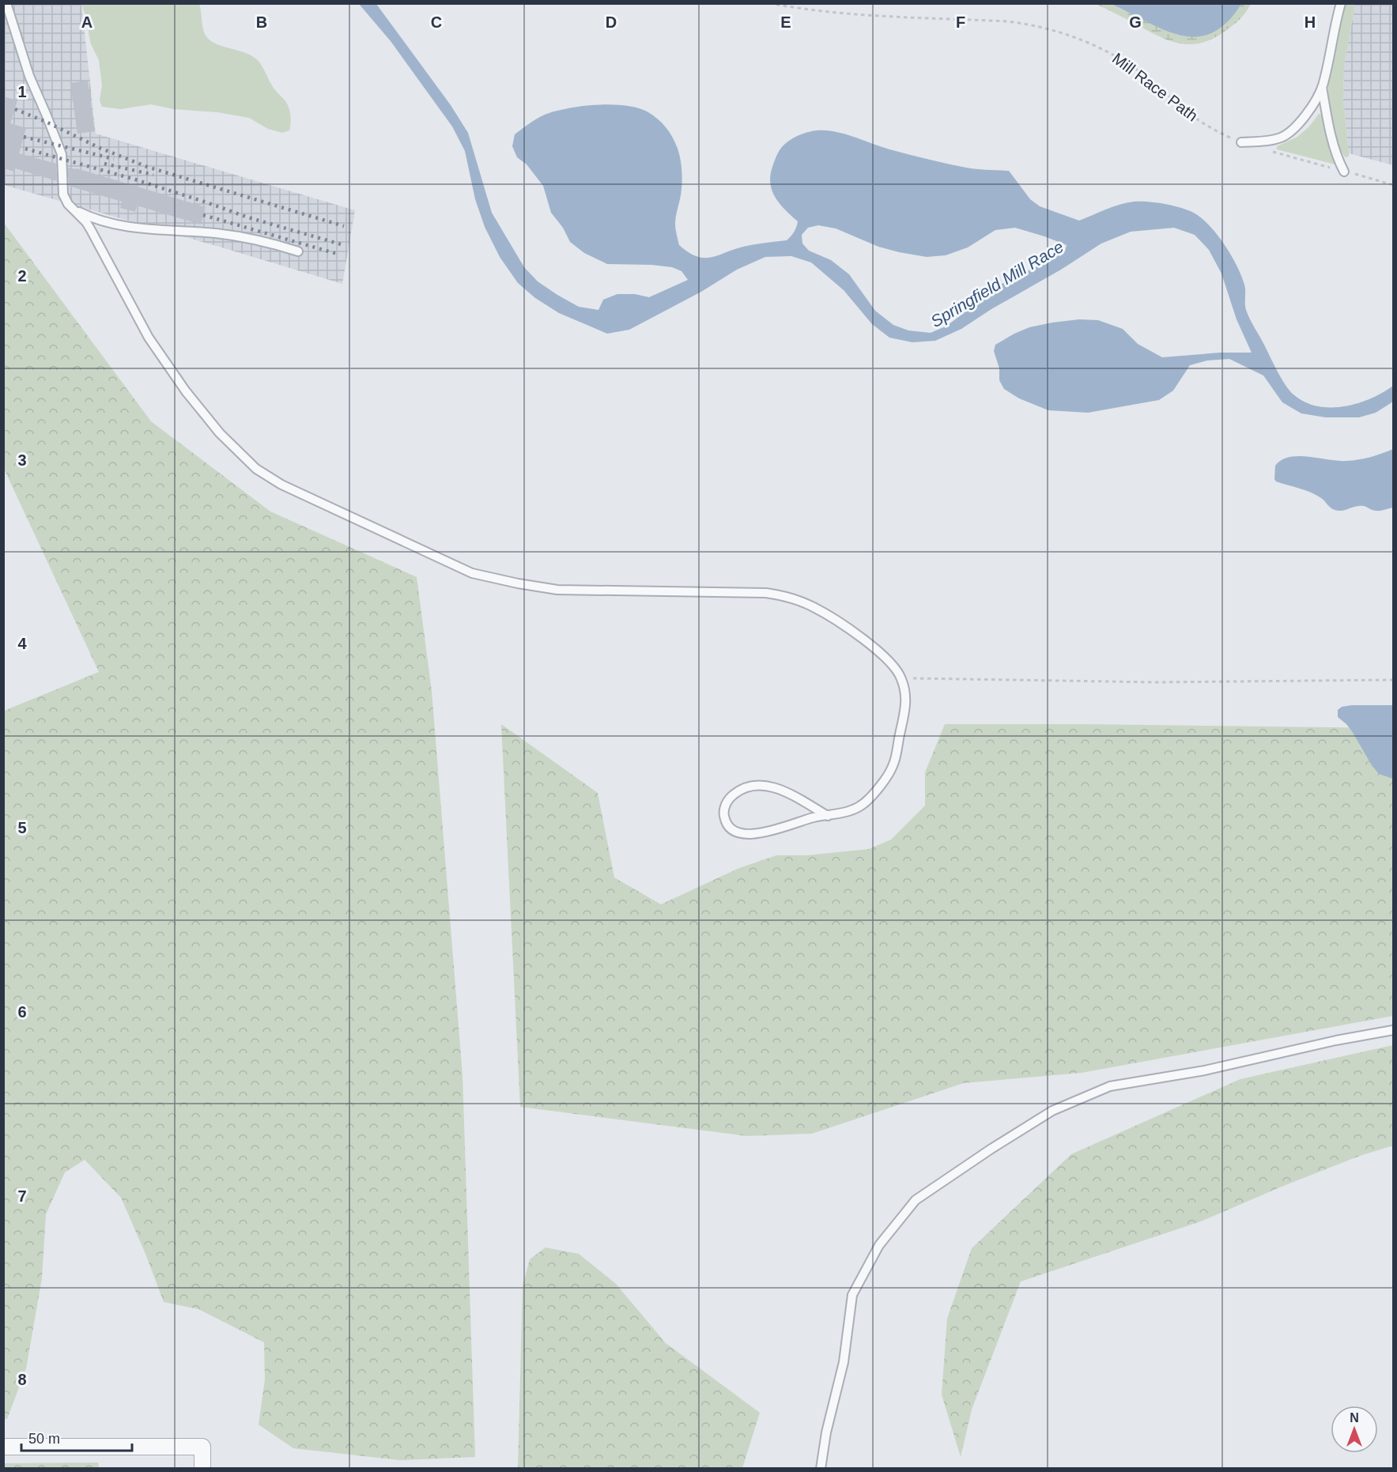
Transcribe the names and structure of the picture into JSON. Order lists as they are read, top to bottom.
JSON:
{
  "streets": {
    "path": ["Mill Race Path"]
  },
  "water": ["Springfield Mill Race"],
  "scale_bar": "50 m",
  "north": "top",
  "grid": {
    "columns": [
      "A",
      "B",
      "C",
      "D",
      "E",
      "F",
      "G",
      "H"
    ],
    "rows": [
      "1",
      "2",
      "3",
      "4",
      "5",
      "6",
      "7",
      "8"
    ]
  }
}
